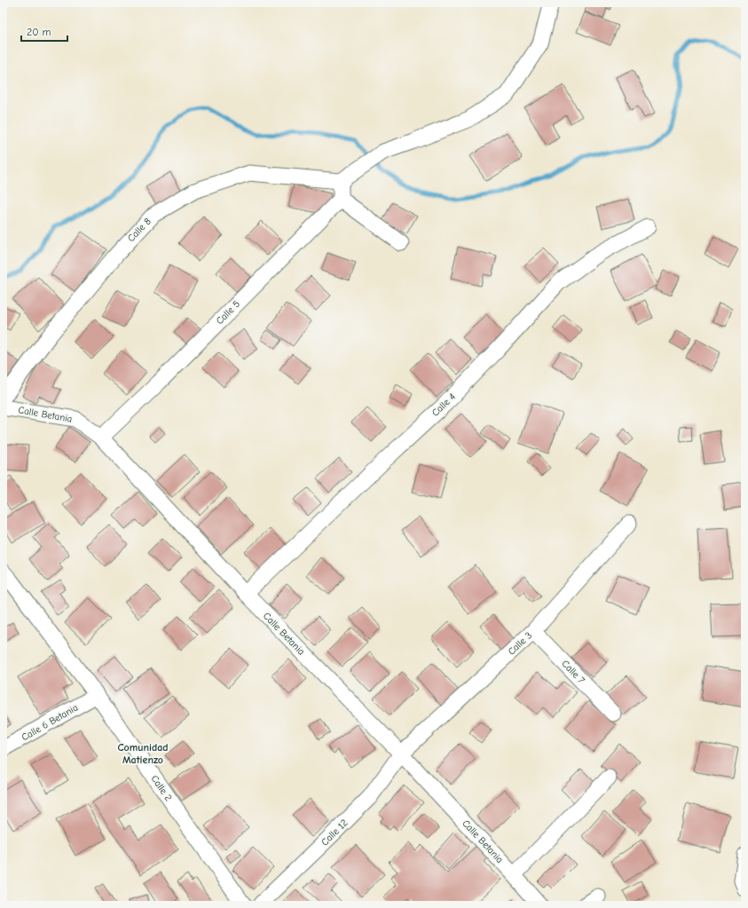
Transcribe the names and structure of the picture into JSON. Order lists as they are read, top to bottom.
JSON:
{
  "streets": {
    "street": [
      "Calle 8",
      "Calle 5",
      "Calle 4",
      "Calle Betania",
      "Calle 3",
      "Calle 7",
      "Calle 6 Betania",
      "Calle 2",
      "Calle 12"
    ]
  },
  "crossings": [
    ["Calle 5", "Calle Betania"],
    ["Calle 4", "Calle Betania"],
    ["Calle Betania", "Calle 3"],
    ["Calle Betania", "Calle 12"],
    ["Calle 3", "Calle 7"],
    ["Calle 3", "Calle 12"],
    ["Calle 6 Betania", "Calle 2"]
  ],
  "districts": ["Comunidad Matienzo"],
  "scale_bar": "20 m"
}
